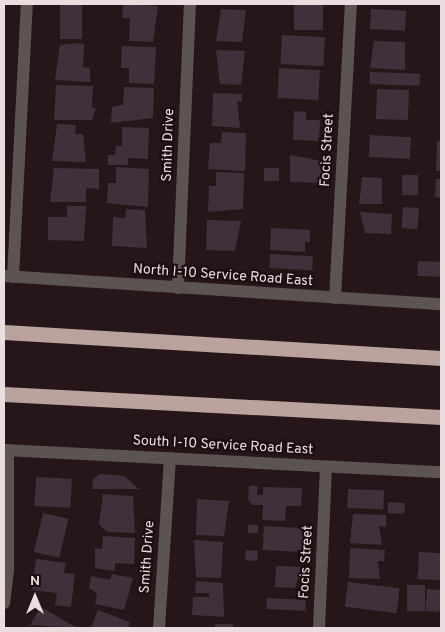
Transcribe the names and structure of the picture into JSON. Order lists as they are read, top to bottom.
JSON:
{
  "streets": {
    "street": [
      "Smith Drive",
      "Focis Street",
      "North I-10 Service Road East",
      "South I-10 Service Road East"
    ]
  },
  "crossings": [
    ["Smith Drive", "North I-10 Service Road East"],
    ["Smith Drive", "South I-10 Service Road East"],
    ["Focis Street", "North I-10 Service Road East"],
    ["Focis Street", "South I-10 Service Road East"]
  ],
  "north": "top"
}
